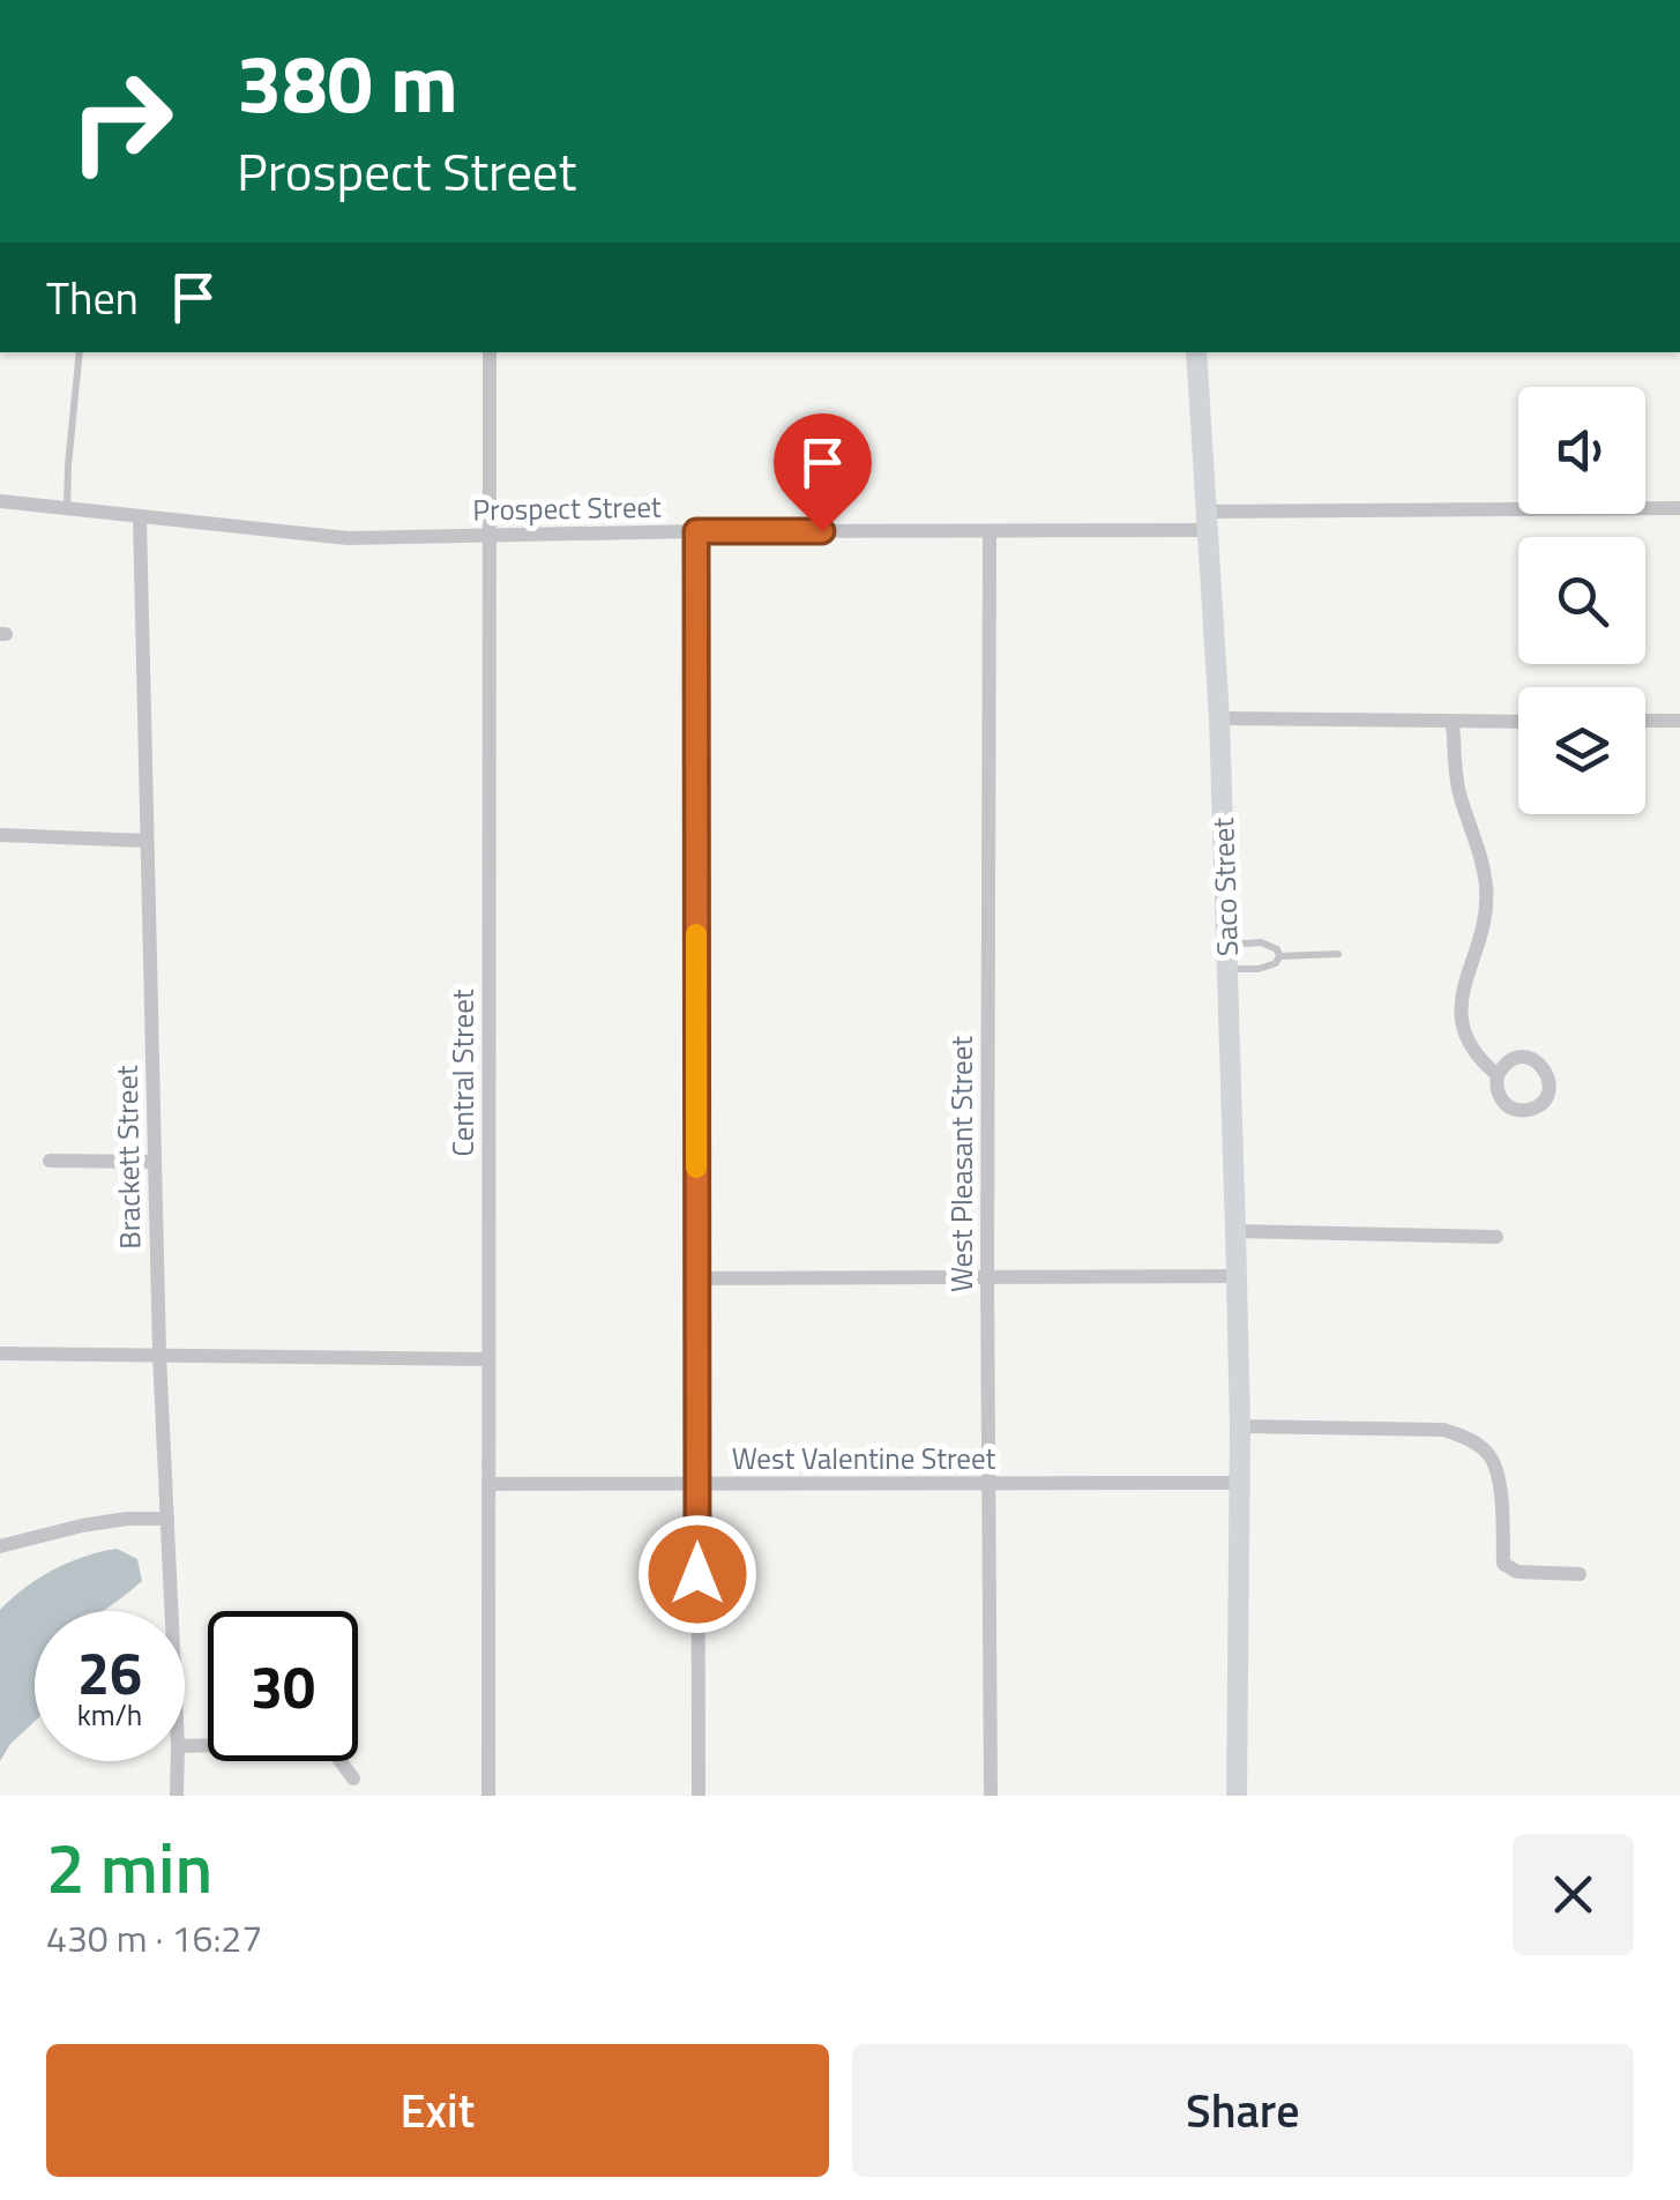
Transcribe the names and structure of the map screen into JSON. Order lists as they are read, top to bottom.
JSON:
{
  "streets": {
    "main road": ["Saco Street"],
    "street": [
      "Prospect Street",
      "Central Street",
      "Brackett Street",
      "West Pleasant Street",
      "West Valentine Street"
    ]
  },
  "crossings": [
    ["Prospect Street", "Saco Street"],
    ["Prospect Street", "Central Street"],
    ["Prospect Street", "Brackett Street"],
    ["Prospect Street", "West Pleasant Street"],
    ["Saco Street", "West Valentine Street"],
    ["Central Street", "West Valentine Street"],
    ["West Pleasant Street", "West Valentine Street"]
  ],
  "page": {
    "turn": ["380 m", "Prospect Street"],
    "then": "Then",
    "speed": "26 km/h",
    "limit": "30",
    "heading": ["2 min", "430 m · 16:27"],
    "buttons": ["Exit", "Share"]
  }
}
